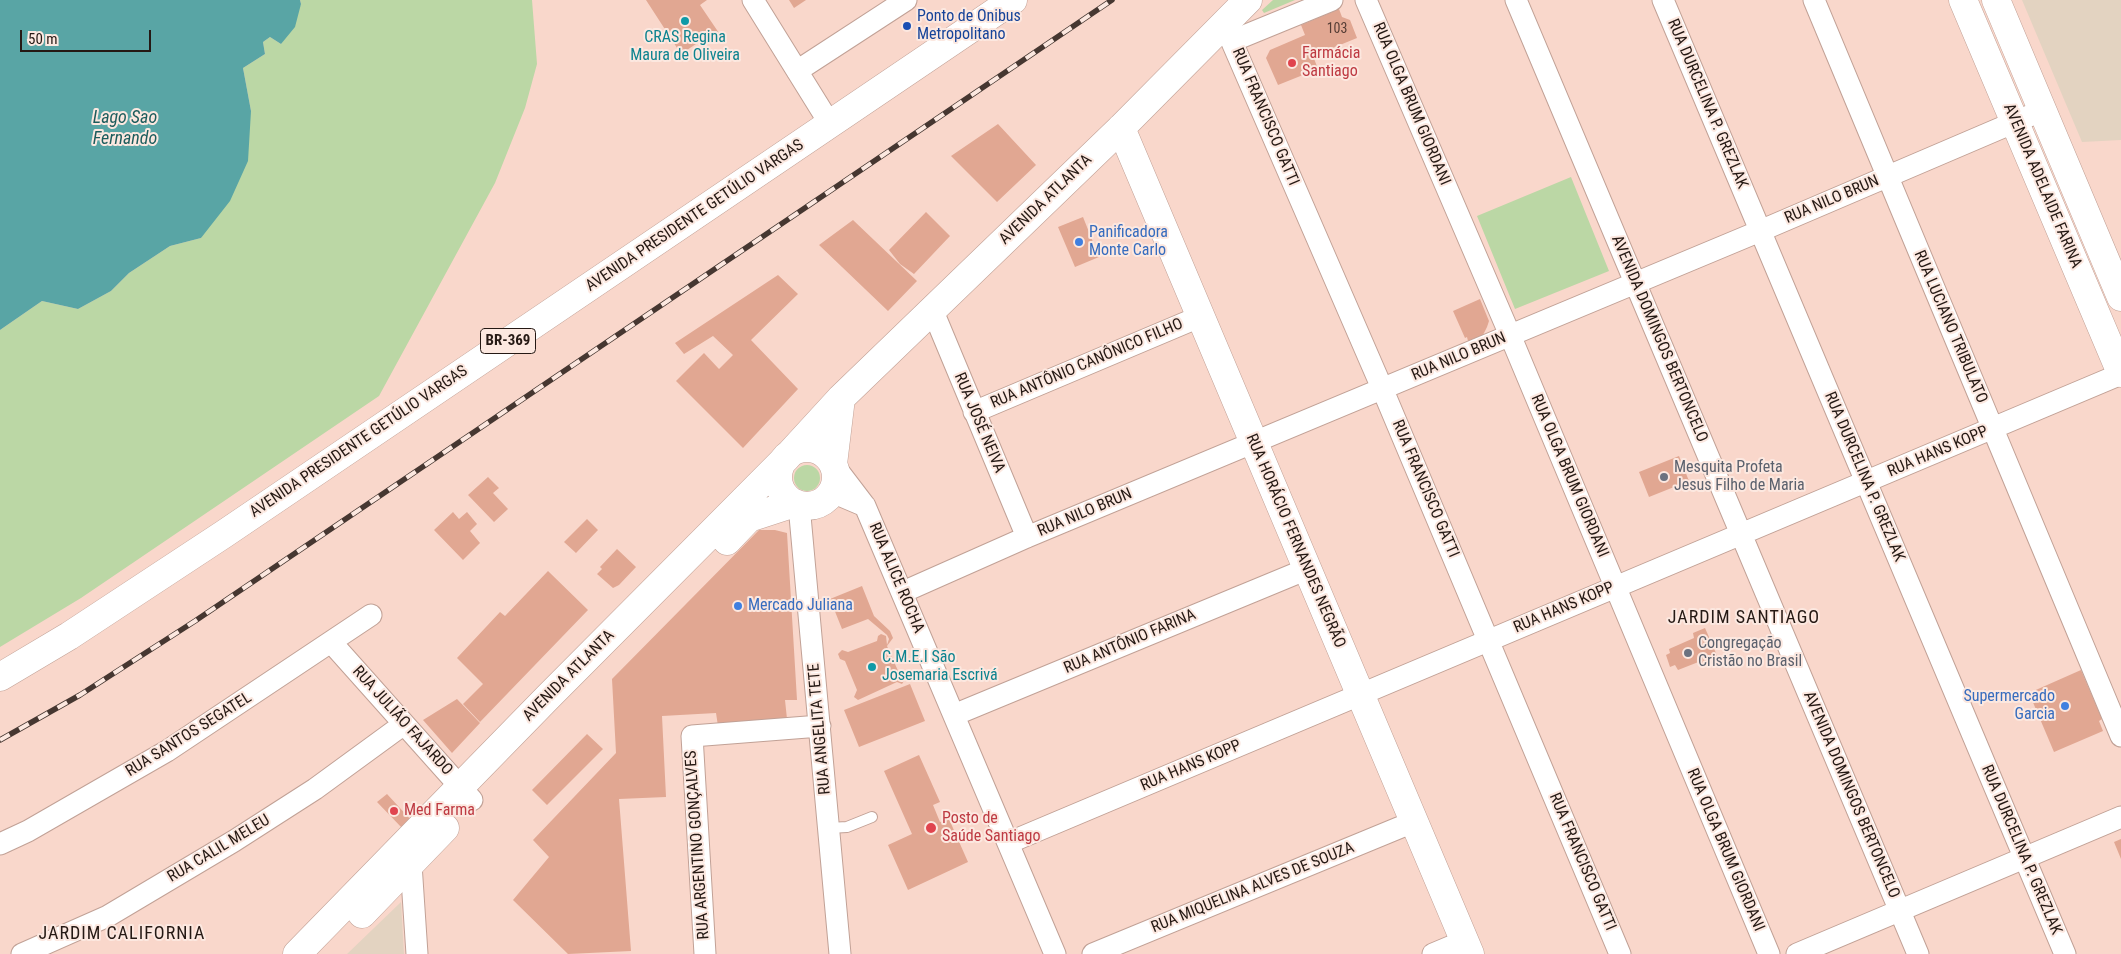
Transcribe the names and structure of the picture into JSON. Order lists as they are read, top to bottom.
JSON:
{
  "streets": {
    "street": [
      "RUA OLGA BRUM GIORDANI",
      "RUA DURCELINA P. GREZLAK",
      "RUA FRANCISCO GATTI",
      "AVENIDA ADELAIDE FARINA",
      "AVENIDA ATLANTA",
      "RUA NILO BRUN",
      "AVENIDA PRESIDENTE GETÚLIO VARGAS",
      "RUA LUCIANO TRIBULATO",
      "AVENIDA DOMINGOS BERTONCELO",
      "BR-369",
      "RUA ANTÔNIO CANÔNICO FILHO",
      "RUA JOSÉ NEIVA",
      "RUA HANS KOPP",
      "RUA HORÁCIO FERNANDES NEGRÃO",
      "RUA ALICE ROCHA",
      "RUA ANTÔNIO FARINA",
      "RUA JULIÃO FAJARDO",
      "RUA ANGELITA TETE",
      "RUA SANTOS SEGATEL",
      "RUA ARGENTINO GONÇALVES",
      "RUA CALIL MELEU",
      "RUA MIQUELINA ALVES DE SOUZA"
    ]
  },
  "crossings": [
    ["RUA OLGA BRUM GIORDANI", "RUA NILO BRUN"],
    ["RUA OLGA BRUM GIORDANI", "RUA HANS KOPP"],
    ["RUA DURCELINA P. GREZLAK", "RUA NILO BRUN"],
    ["RUA DURCELINA P. GREZLAK", "RUA HANS KOPP"],
    ["RUA FRANCISCO GATTI", "AVENIDA ATLANTA"],
    ["RUA FRANCISCO GATTI", "RUA NILO BRUN"],
    ["RUA FRANCISCO GATTI", "RUA HANS KOPP"],
    ["AVENIDA ADELAIDE FARINA", "RUA NILO BRUN"],
    ["AVENIDA ADELAIDE FARINA", "RUA HANS KOPP"],
    ["AVENIDA ATLANTA", "RUA JOSÉ NEIVA"],
    ["AVENIDA ATLANTA", "RUA HORÁCIO FERNANDES NEGRÃO"],
    ["AVENIDA ATLANTA", "RUA ALICE ROCHA"],
    ["AVENIDA ATLANTA", "RUA JULIÃO FAJARDO"],
    ["AVENIDA ATLANTA", "RUA ANGELITA TETE"],
    ["RUA NILO BRUN", "RUA LUCIANO TRIBULATO"],
    ["RUA NILO BRUN", "AVENIDA DOMINGOS BERTONCELO"],
    ["RUA NILO BRUN", "RUA JOSÉ NEIVA"],
    ["RUA NILO BRUN", "RUA HORÁCIO FERNANDES NEGRÃO"],
    ["RUA NILO BRUN", "RUA ALICE ROCHA"],
    ["RUA LUCIANO TRIBULATO", "RUA HANS KOPP"],
    ["AVENIDA DOMINGOS BERTONCELO", "RUA HANS KOPP"],
    ["RUA ANTÔNIO CANÔNICO FILHO", "RUA JOSÉ NEIVA"],
    ["RUA ANTÔNIO CANÔNICO FILHO", "RUA HORÁCIO FERNANDES NEGRÃO"],
    ["RUA HANS KOPP", "RUA HORÁCIO FERNANDES NEGRÃO"],
    ["RUA HANS KOPP", "RUA ALICE ROCHA"],
    ["RUA HORÁCIO FERNANDES NEGRÃO", "RUA ANTÔNIO FARINA"],
    ["RUA HORÁCIO FERNANDES NEGRÃO", "RUA MIQUELINA ALVES DE SOUZA"],
    ["RUA ALICE ROCHA", "RUA ANTÔNIO FARINA"],
    ["RUA ALICE ROCHA", "RUA ANGELITA TETE"],
    ["RUA JULIÃO FAJARDO", "RUA SANTOS SEGATEL"],
    ["RUA JULIÃO FAJARDO", "RUA CALIL MELEU"],
    ["RUA ANGELITA TETE", "RUA ARGENTINO GONÇALVES"]
  ],
  "districts": ["JARDIM SANTIAGO", "JARDIM CALIFORNIA"],
  "water": ["Lago Sao Fernando"],
  "places": [
    "CRAS Regina Maura de Oliveira",
    "Ponto de Onibus Metropolitano",
    "Farmácia Santiago",
    "Panificadora Monte Carlo",
    "Mesquita Profeta Jesus Filho de Maria",
    "Mercado Juliana",
    "Congregação Cristão no Brasil",
    "C.M.E.I São Josemaria Escrivá",
    "Supermercado Garcia",
    "Med Farma",
    "Posto de Saúde Santiago"
  ],
  "house_numbers": ["103"],
  "scale_bar": "50 m"
}
